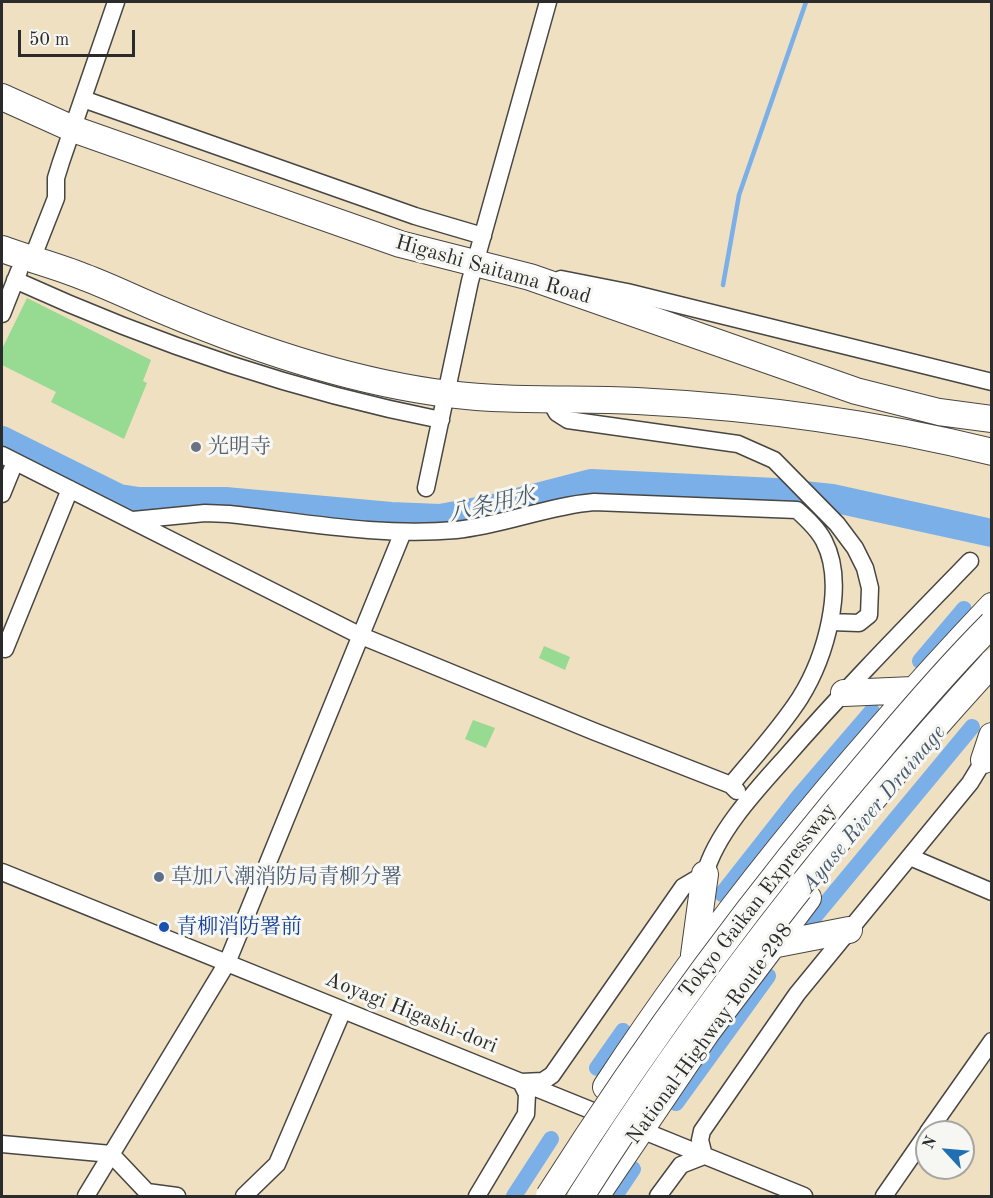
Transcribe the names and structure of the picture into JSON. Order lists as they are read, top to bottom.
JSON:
{
  "streets": {
    "highway": ["Higashi Saitama Road", "Tokyo Gaikan Expressway", "National Highway Route 298"],
    "street": ["Aoyagi Higashi-dori"]
  },
  "crossings": [
    ["Aoyagi Higashi-dori", "National Highway Route 298"]
  ],
  "water": ["八条用水", "Ayase River Drainage"],
  "places": ["光明寺", "草加八潮消防局青柳分署", "青柳消防署前"],
  "scale_bar": "50 m",
  "north": "top left"
}
